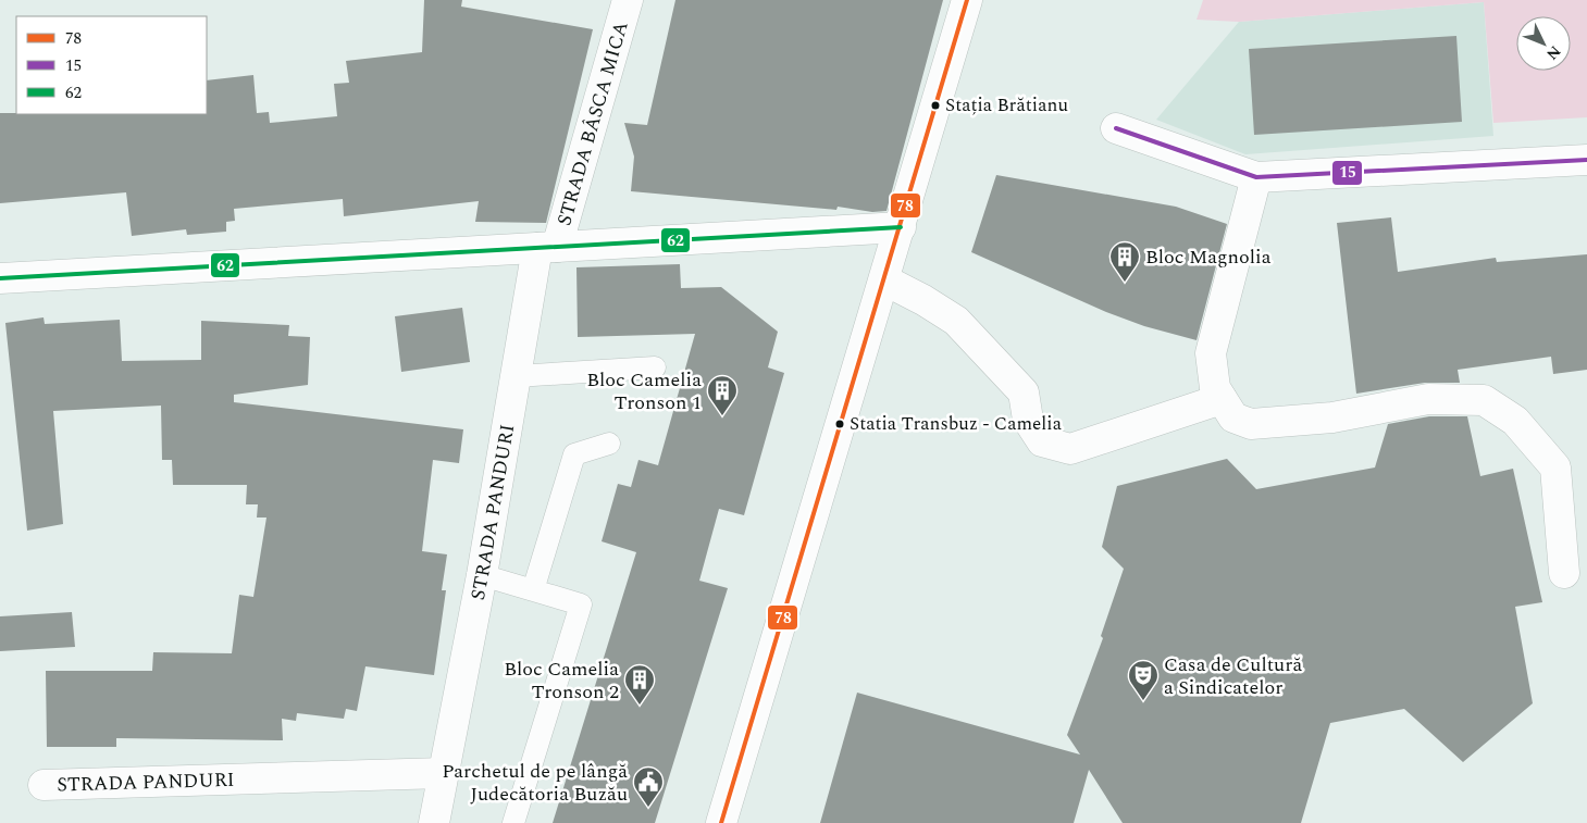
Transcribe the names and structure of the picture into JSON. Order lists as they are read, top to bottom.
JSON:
{
  "streets": {
    "street": ["STRADA BÂSCA MICA", "STRADA PANDURI"]
  },
  "crossings": [
    ["STRADA BÂSCA MICA", "STRADA PANDURI"]
  ],
  "places": {
    "other": ["Stația Brătianu", "Statia Transbuz - Camelia"],
    "building": ["Bloc Magnolia", "Bloc Camelia Tronson 1", "Bloc Camelia Tronson 2"],
    "theatre": ["Casa de Cultură a Sindicatelor"],
    "public building": ["Parchetul de pe lângă Judecătoria Buzău"]
  },
  "lines": ["transit line 78", "transit line 15", "transit line 62"],
  "legend": ["78", "15", "62"],
  "north": "bottom right"
}
